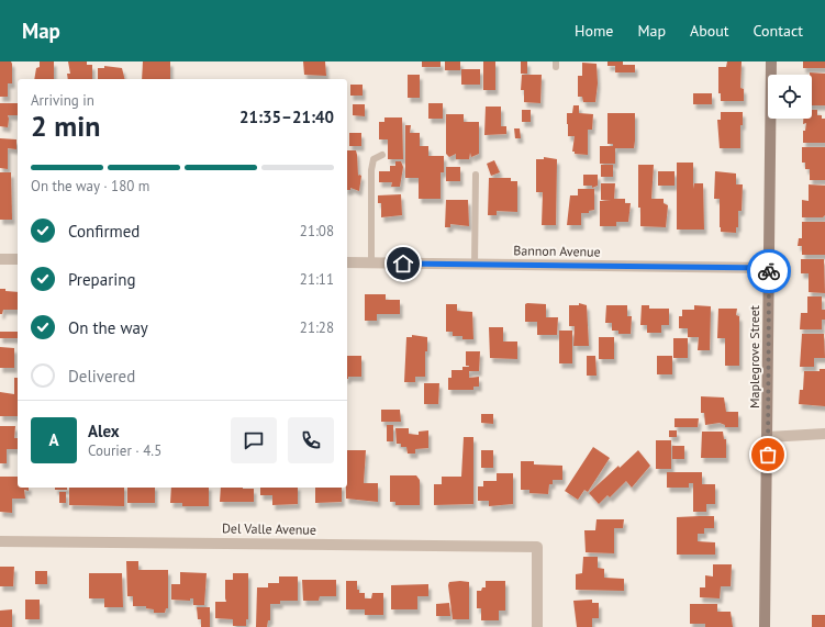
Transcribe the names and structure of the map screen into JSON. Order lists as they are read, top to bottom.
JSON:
{
  "streets": {
    "street": ["Bannon Avenue", "Maplegrove Street", "Del Valle Avenue"]
  },
  "crossings": [
    ["Bannon Avenue", "Maplegrove Street"]
  ],
  "page": {
    "header": "Map",
    "nav": [
      "Home",
      "Map",
      "About",
      "Contact"
    ],
    "heading": ["2 min", "Arriving in", "21:35–21:40"],
    "panel": ["Alex", "Courier · 4.5"],
    "bar": "On the way · 180 m",
    "list": [
      ["Confirmed", "21:08"],
      ["Preparing", "21:11"],
      ["On the way", "21:28"],
      "Delivered"
    ],
    "round": "A"
  }
}
